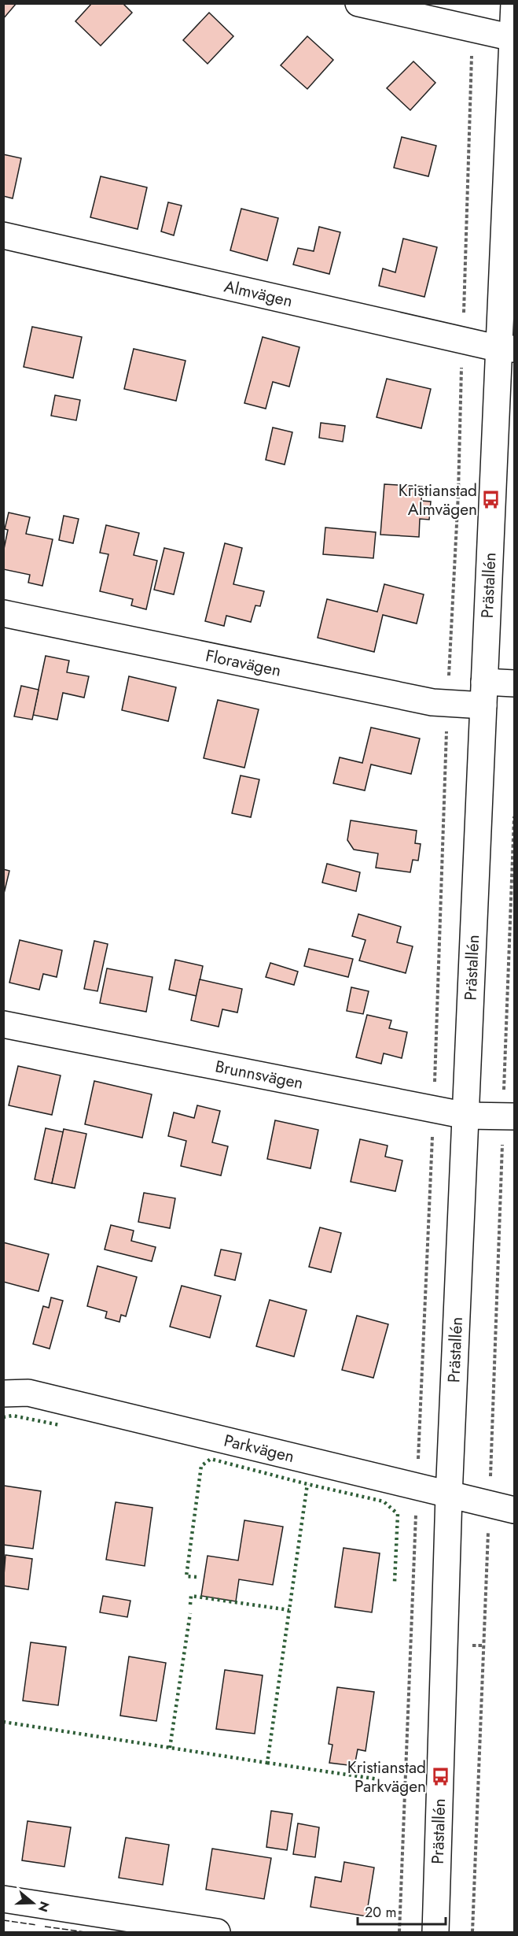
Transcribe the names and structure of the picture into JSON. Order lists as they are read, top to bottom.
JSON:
{
  "streets": {
    "street": [
      "Almvägen",
      "Prästallén",
      "Floravägen",
      "Brunnsvägen",
      "Parkvägen"
    ]
  },
  "crossings": [
    ["Almvägen", "Prästallén"],
    ["Prästallén", "Floravägen"],
    ["Prästallén", "Brunnsvägen"],
    ["Prästallén", "Parkvägen"]
  ],
  "places": {
    "bus stop": ["Kristianstad Almvägen", "Kristianstad Parkvägen"]
  },
  "scale_bar": "20 m",
  "north": "right"
}
